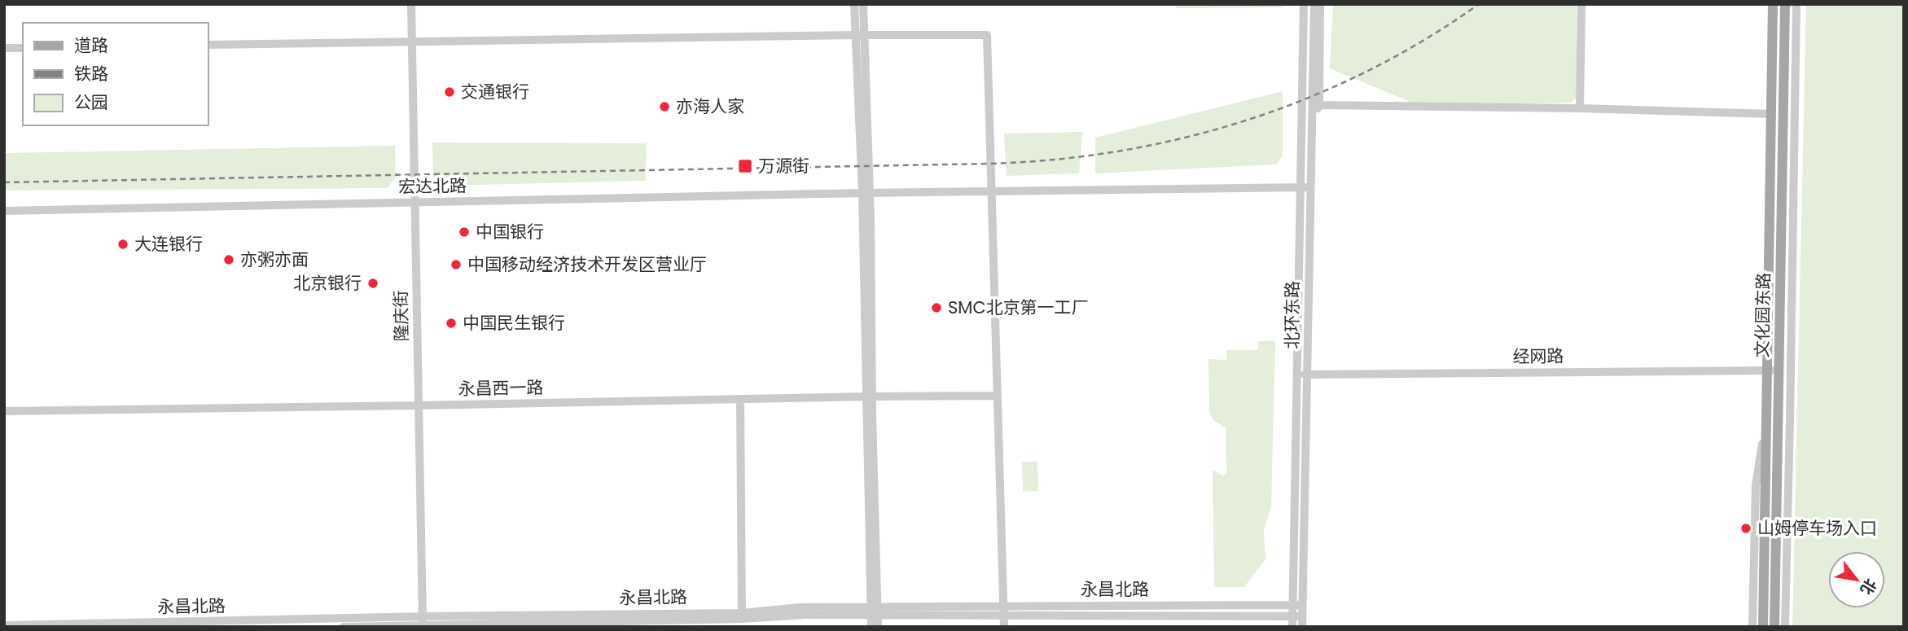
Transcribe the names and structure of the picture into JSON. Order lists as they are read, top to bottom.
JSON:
{
  "streets": {
    "main road": ["文化园东路"],
    "street": [
      "宏达北路",
      "北环东路",
      "隆庆街",
      "经网路",
      "永昌西一路",
      "永昌北路"
    ]
  },
  "crossings": [
    ["宏达北路", "北环东路"],
    ["宏达北路", "隆庆街"],
    ["北环东路", "经网路"],
    ["北环东路", "永昌北路"],
    ["文化园东路", "经网路"],
    ["隆庆街", "永昌西一路"],
    ["隆庆街", "永昌北路"]
  ],
  "places": {
    "other": [
      "交通银行",
      "亦海人家",
      "中国银行",
      "大连银行",
      "亦粥亦面",
      "中国移动经济技术开发区营业厅",
      "北京银行",
      "SMC北京第一工厂",
      "中国民生银行",
      "山姆停车场入口"
    ],
    "transit": ["万源街"]
  },
  "legend": ["道路", "铁路", "公园"],
  "north": "bottom right"
}
